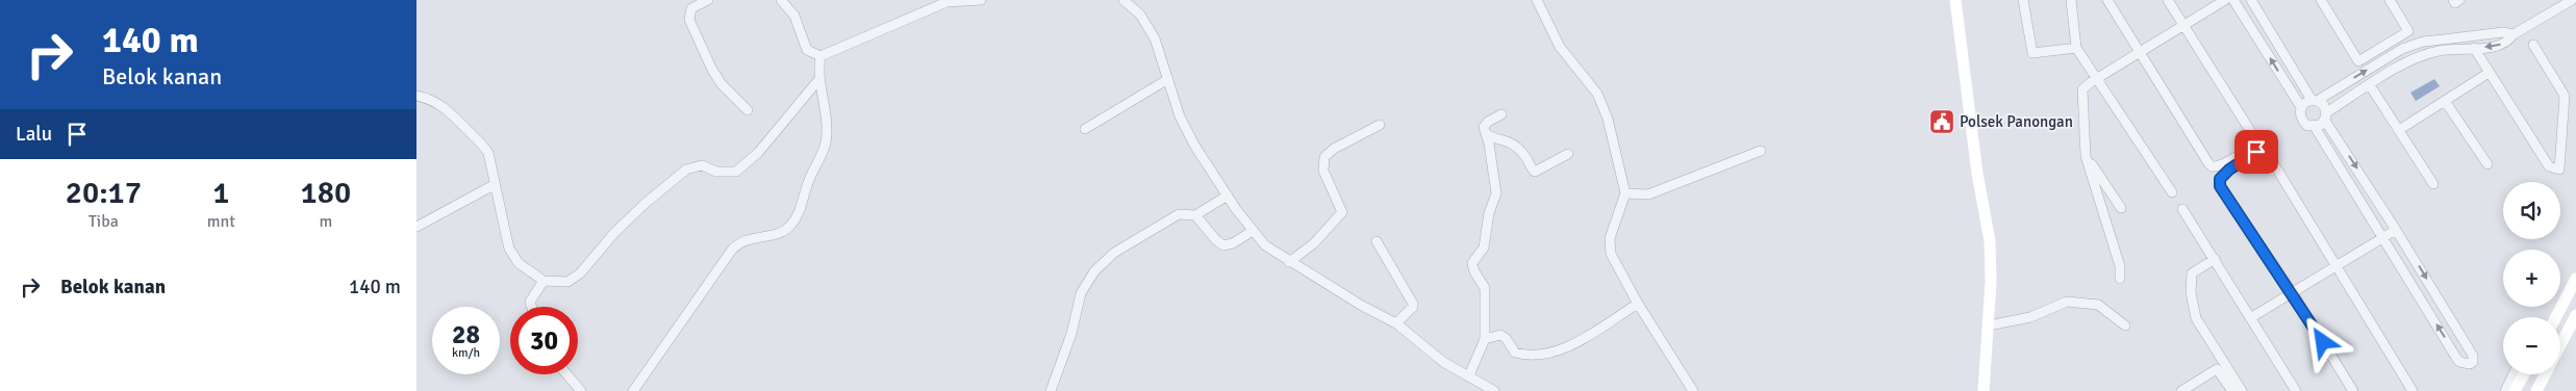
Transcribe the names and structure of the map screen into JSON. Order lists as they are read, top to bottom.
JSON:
{
  "places": {
    "public building": ["Polsek Panongan"]
  },
  "page": {
    "turn": ["140 m", "Belok kanan"],
    "then": "Lalu",
    "eta": [
      "20:17",
      "Tiba",
      "1",
      "mnt",
      "180",
      "m"
    ],
    "map_buttons": ["+", "−"],
    "list": [
      {
        "name": "Belok kanan",
        "value": "140 m"
      }
    ],
    "speed": "28 km/h",
    "limit": "30"
  }
}
